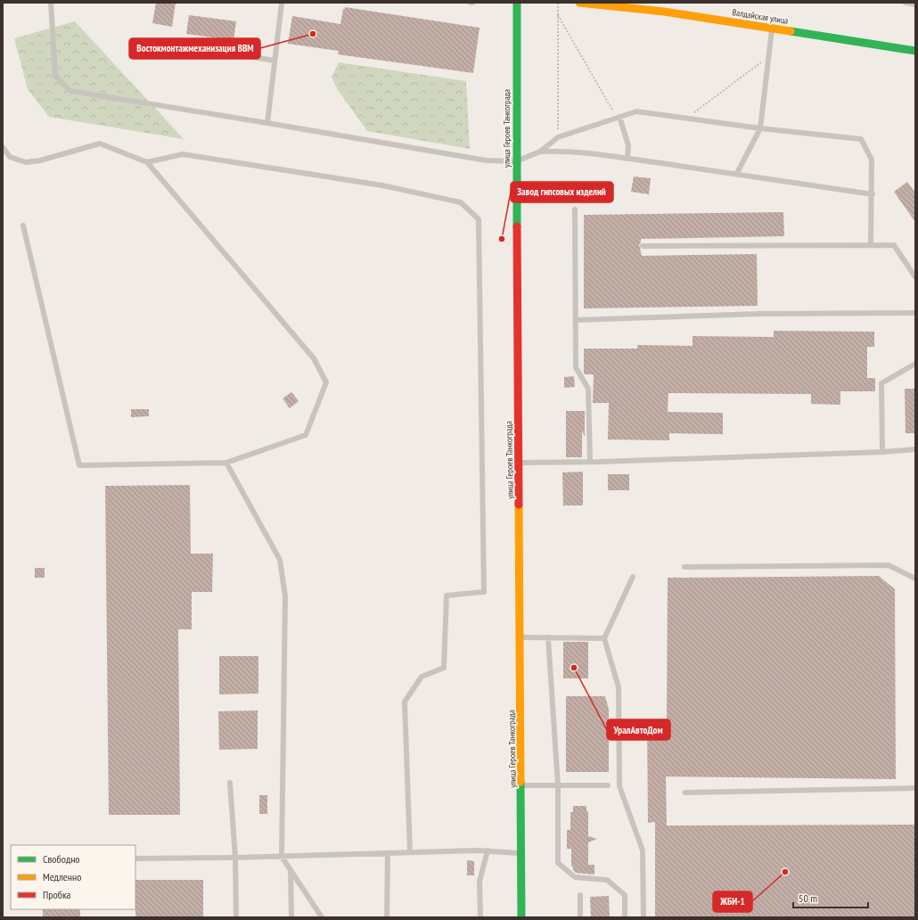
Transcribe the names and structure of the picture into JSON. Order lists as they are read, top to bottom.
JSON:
{
  "streets": {
    "main road": ["Валдайская улица", "улица Героев Танкограда"]
  },
  "places": [
    "Востокмонтажмеханизация ВВМ",
    "Завод гипсовых изделий",
    "УралАвтоДом",
    "ЖБИ-1"
  ],
  "legend": ["Свободно", "Медленно", "Пробка"],
  "scale_bar": "50 m"
}
